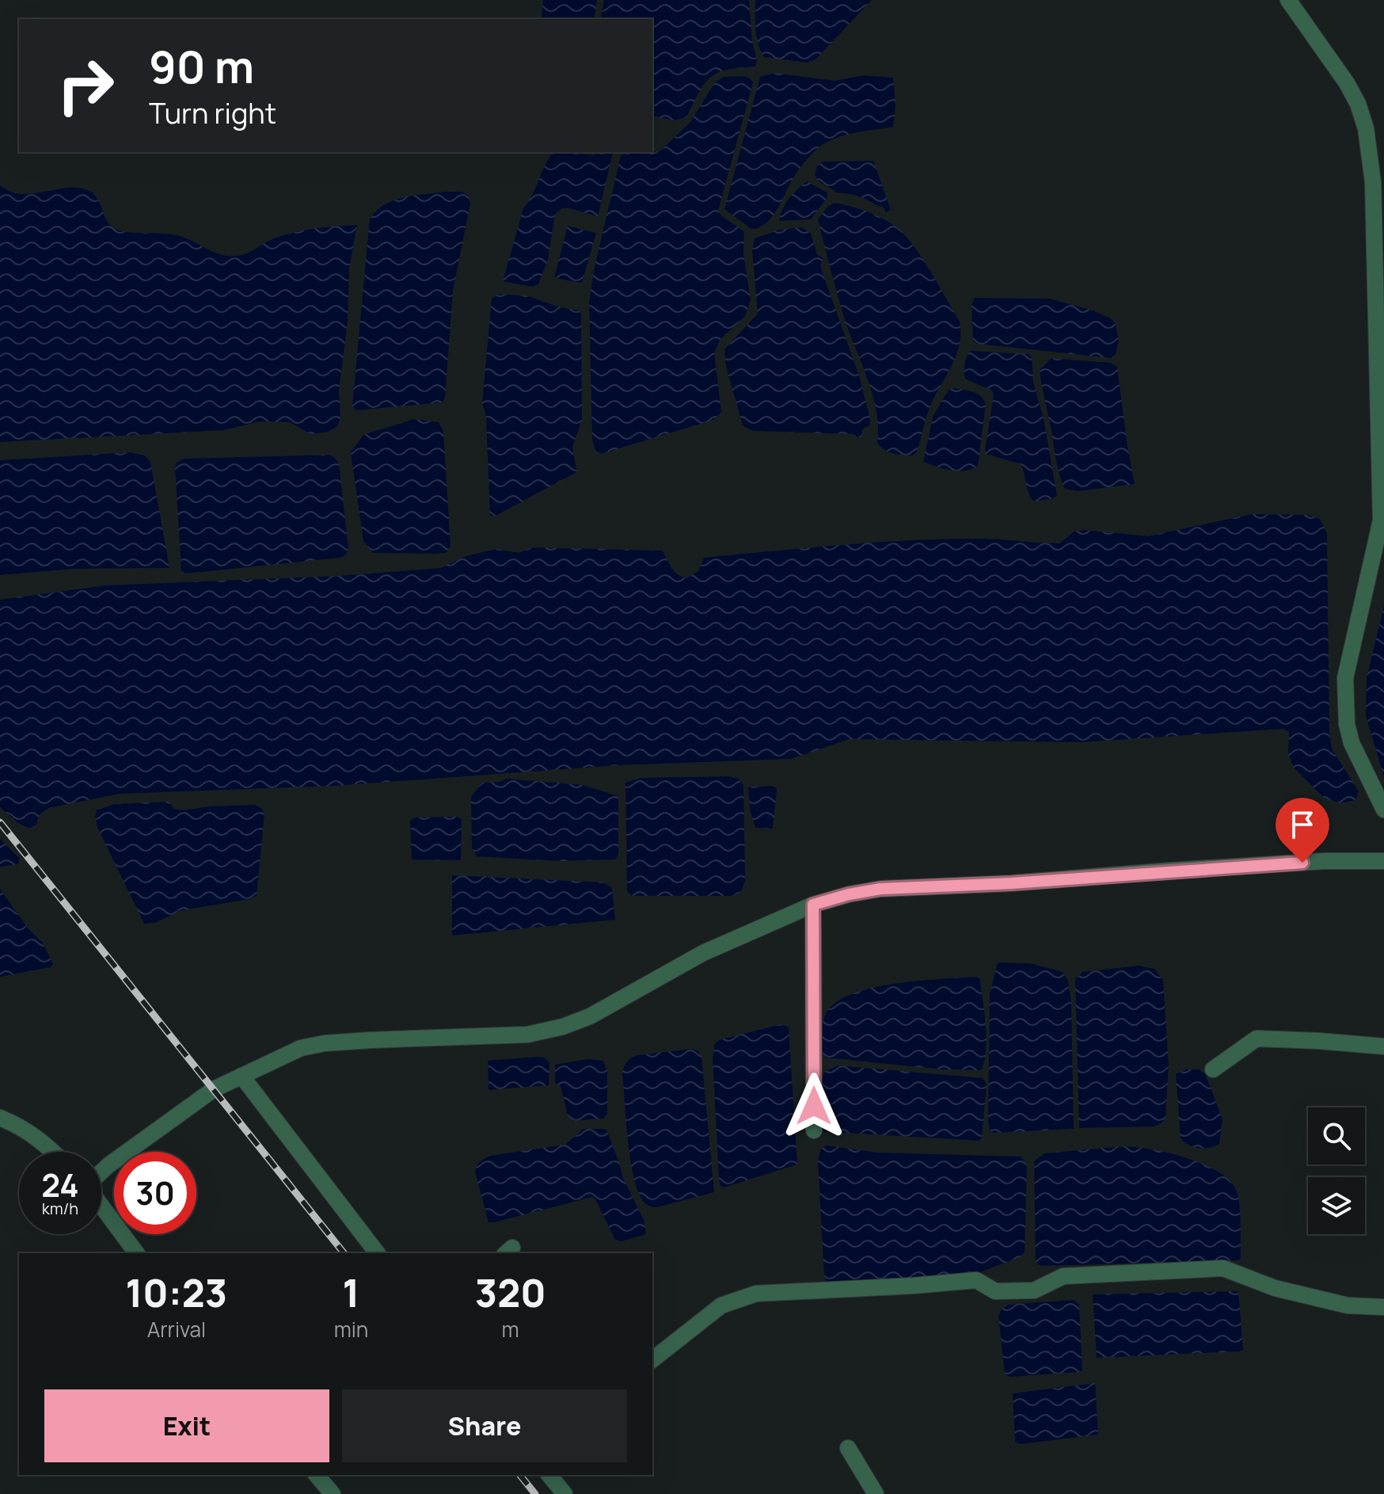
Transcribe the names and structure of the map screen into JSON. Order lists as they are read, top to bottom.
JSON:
{
  "page": {
    "turn": ["90 m", "Turn right"],
    "speed": "24 km/h",
    "limit": "30",
    "eta": [
      "10:23",
      "Arrival",
      "1",
      "min",
      "320",
      "m"
    ],
    "buttons": ["Exit", "Share"]
  }
}
